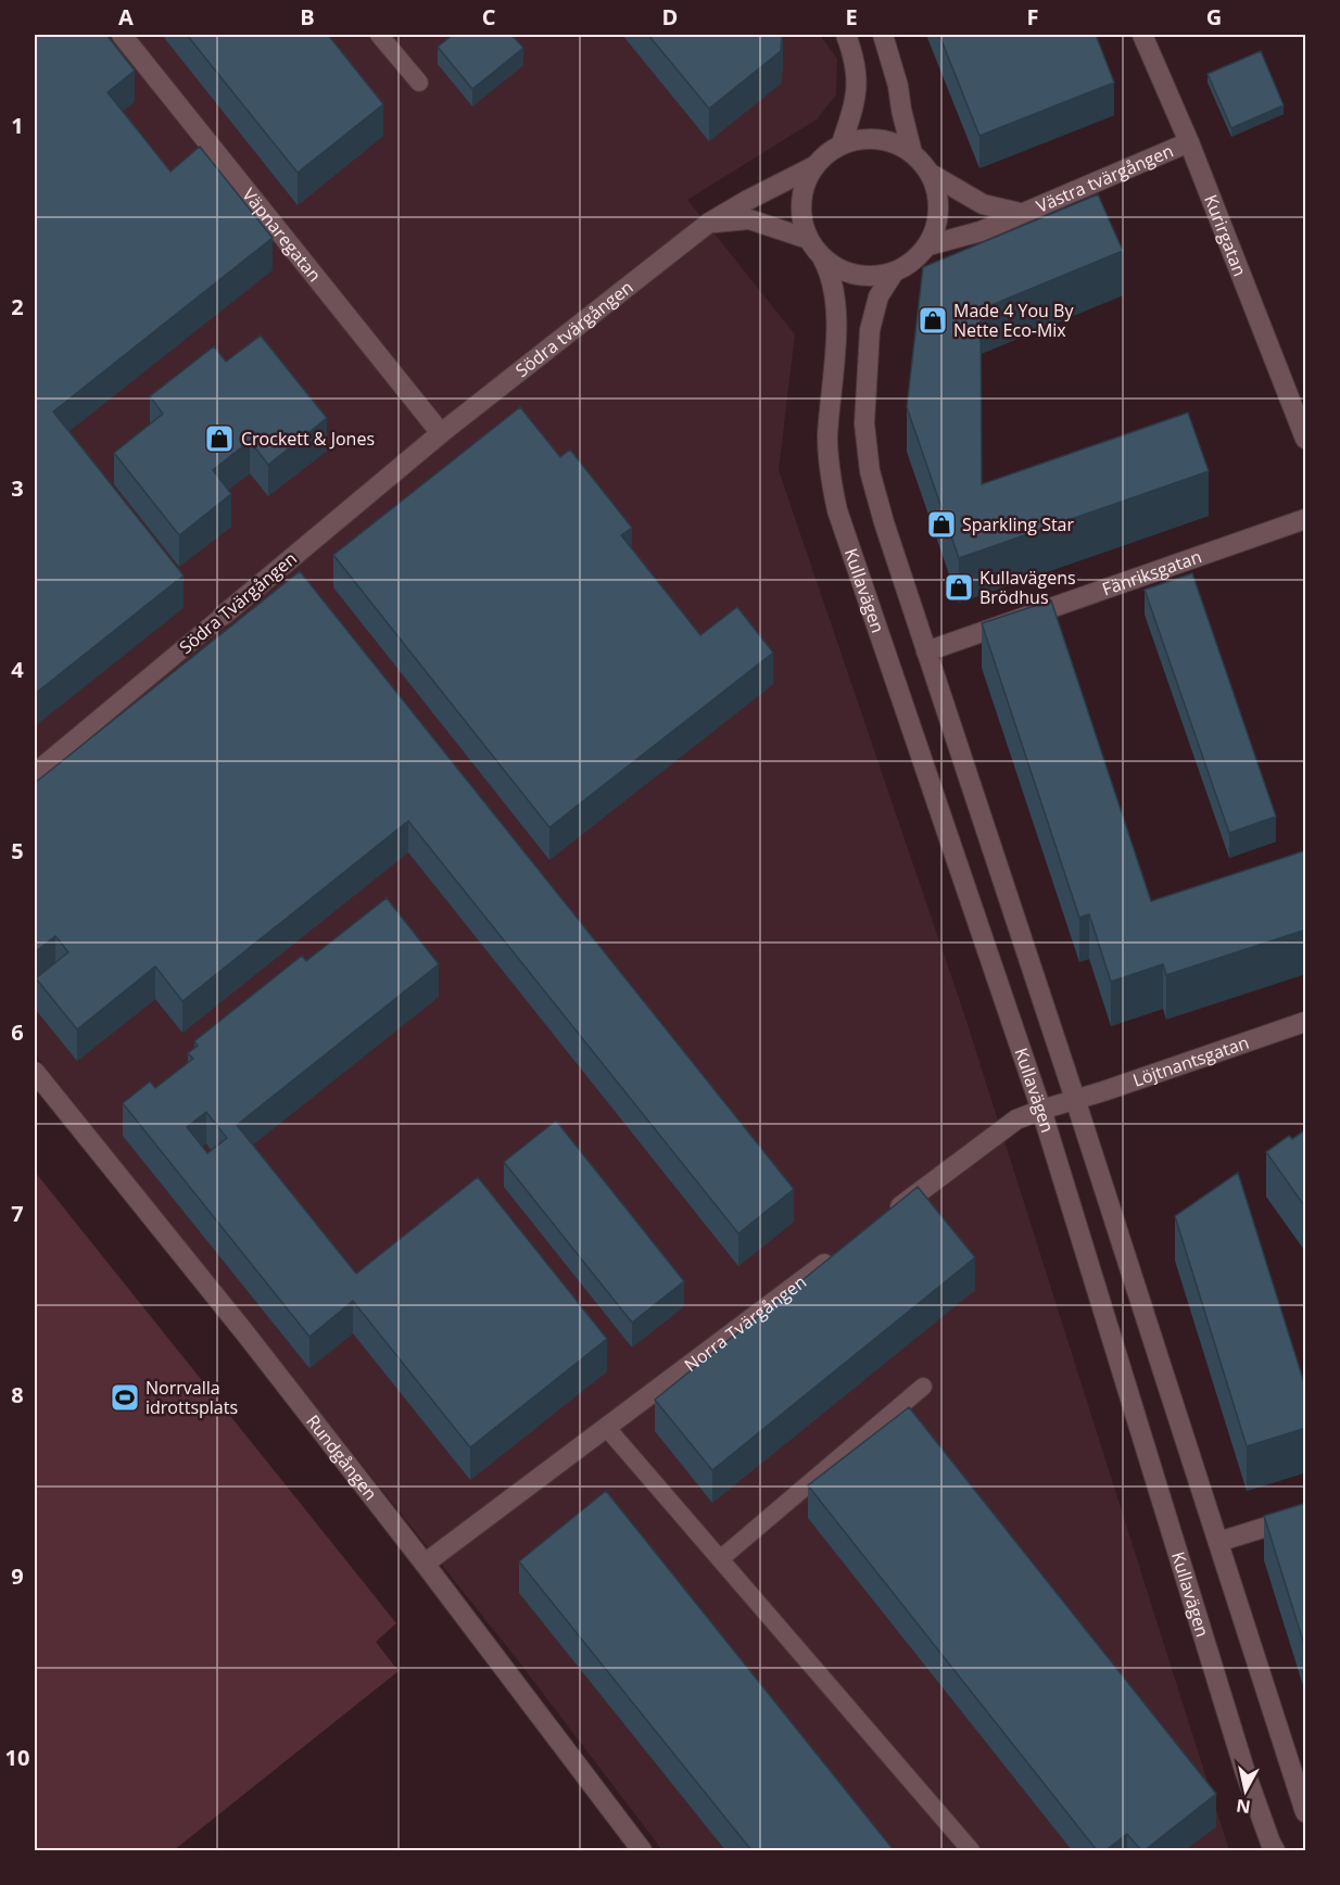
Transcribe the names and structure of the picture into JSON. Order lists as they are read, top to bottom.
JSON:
{
  "streets": {
    "street": [
      "Västra tvärgången",
      "Väpnaregatan",
      "Kurirgatan",
      "Södra tvärgången",
      "Fänriksgatan",
      "Kullavägen",
      "Södra Tvärgången",
      "Löjtnantsgatan",
      "Norra Tvärgången",
      "Rundgången"
    ]
  },
  "crossings": [
    ["Västra tvärgången", "Kurirgatan"],
    ["Västra tvärgången", "Södra tvärgången"],
    ["Västra tvärgången", "Kullavägen"],
    ["Väpnaregatan", "Södra tvärgången"],
    ["Väpnaregatan", "Södra Tvärgången"],
    ["Södra tvärgången", "Kullavägen"],
    ["Södra tvärgången", "Södra Tvärgången"],
    ["Fänriksgatan", "Kullavägen"],
    ["Kullavägen", "Löjtnantsgatan"],
    ["Norra Tvärgången", "Rundgången"]
  ],
  "places": {
    "shop": [
      "Made 4 You By Nette Eco-Mix",
      "Crockett & Jones",
      "Sparkling Star",
      "Kullavägens Brödhus"
    ],
    "sports": ["Norrvalla idrottsplats"]
  },
  "north": "bottom",
  "grid": {
    "columns": [
      "A",
      "B",
      "C",
      "D",
      "E",
      "F",
      "G"
    ],
    "rows": [
      "1",
      "2",
      "3",
      "4",
      "5",
      "6",
      "7",
      "8",
      "9",
      "10"
    ]
  }
}
